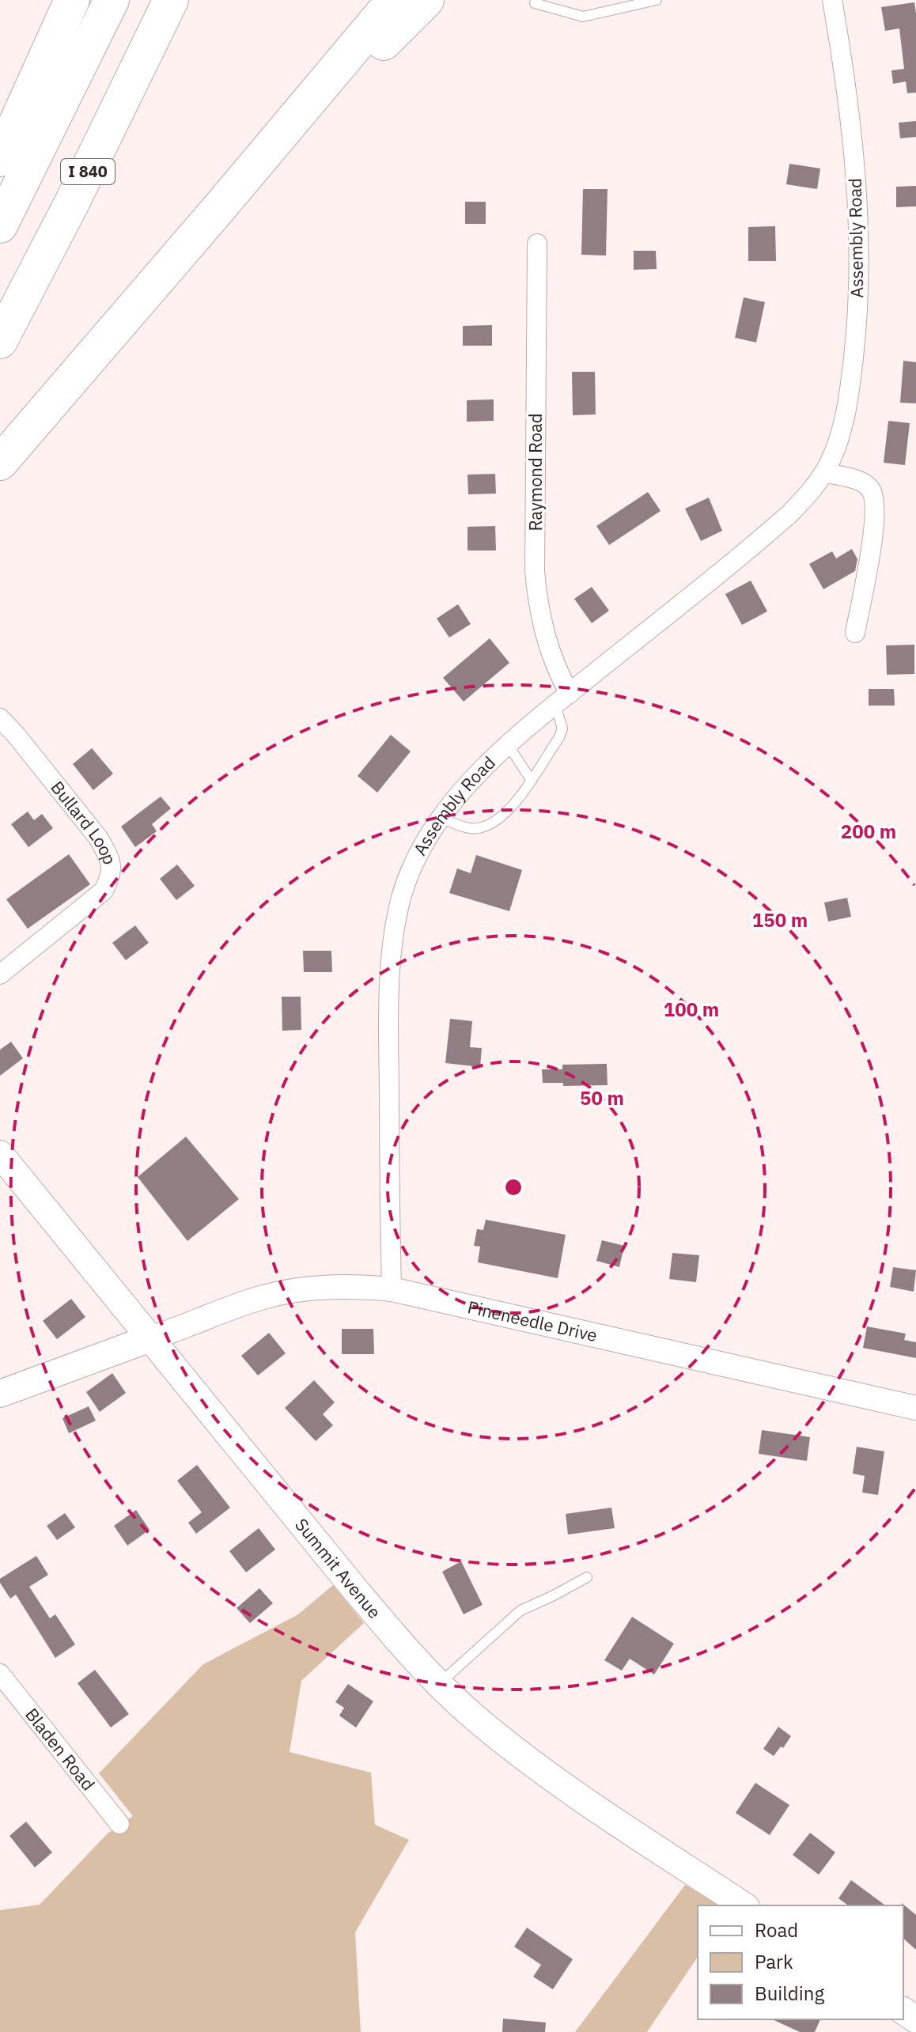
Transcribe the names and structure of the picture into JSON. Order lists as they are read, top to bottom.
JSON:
{
  "streets": {
    "highway": ["I 840"],
    "main road": ["Summit Avenue"],
    "street": [
      "Assembly Road",
      "Raymond Road",
      "Bullard Loop",
      "Pineneedle Drive",
      "Bladen Road"
    ]
  },
  "crossings": [
    ["Assembly Road", "Raymond Road"],
    ["Assembly Road", "Pineneedle Drive"],
    ["Pineneedle Drive", "Summit Avenue"]
  ],
  "legend": ["Road", "Park", "Building"],
  "rings": [
    "200 m",
    "150 m",
    "100 m",
    "50 m"
  ]
}
